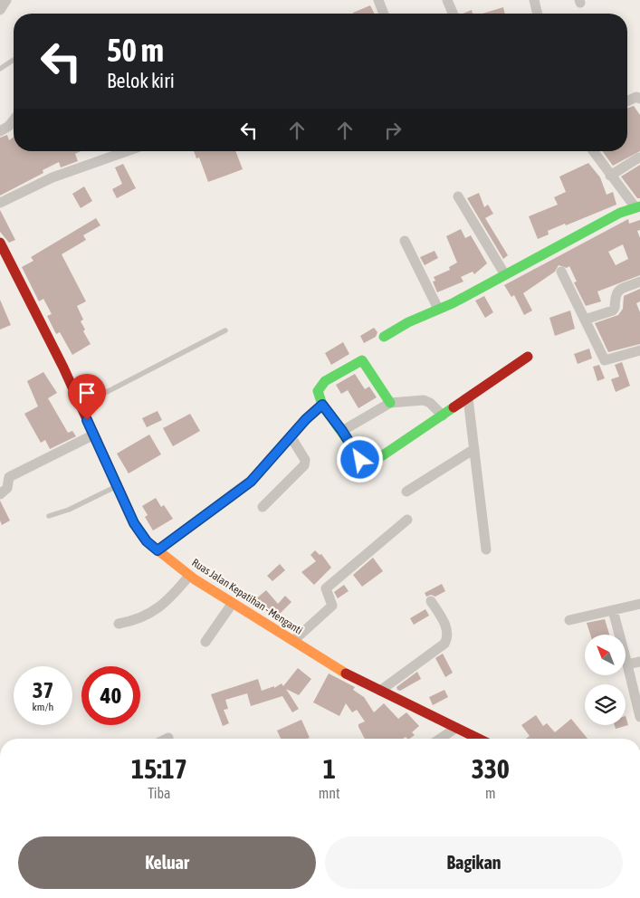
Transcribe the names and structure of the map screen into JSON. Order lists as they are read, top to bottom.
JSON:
{
  "streets": {
    "main road": ["Ruas Jalan Kepatihan - Menganti"]
  },
  "north": "top left",
  "page": {
    "turn": ["50 m", "Belok kiri"],
    "speed": "37 km/h",
    "limit": "40",
    "eta": [
      "15:17",
      "Tiba",
      "1",
      "mnt",
      "330",
      "m"
    ],
    "buttons": ["Keluar", "Bagikan"]
  }
}
